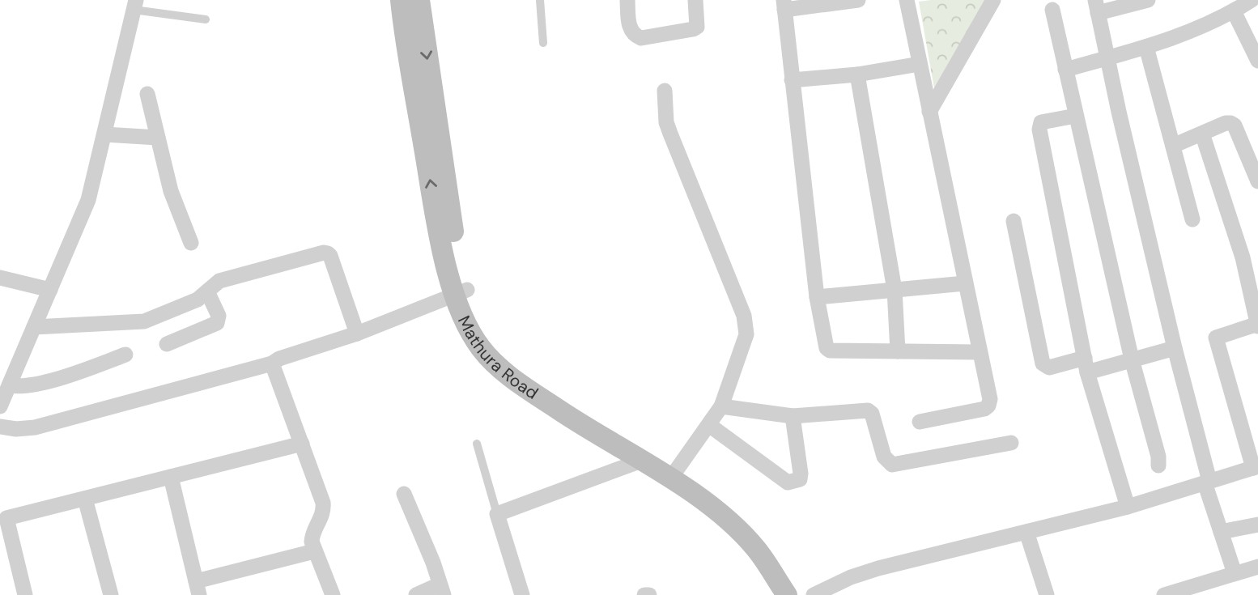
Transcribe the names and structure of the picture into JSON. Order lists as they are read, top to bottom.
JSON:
{
  "streets": {
    "main road": ["Mathura Road"]
  }
}
